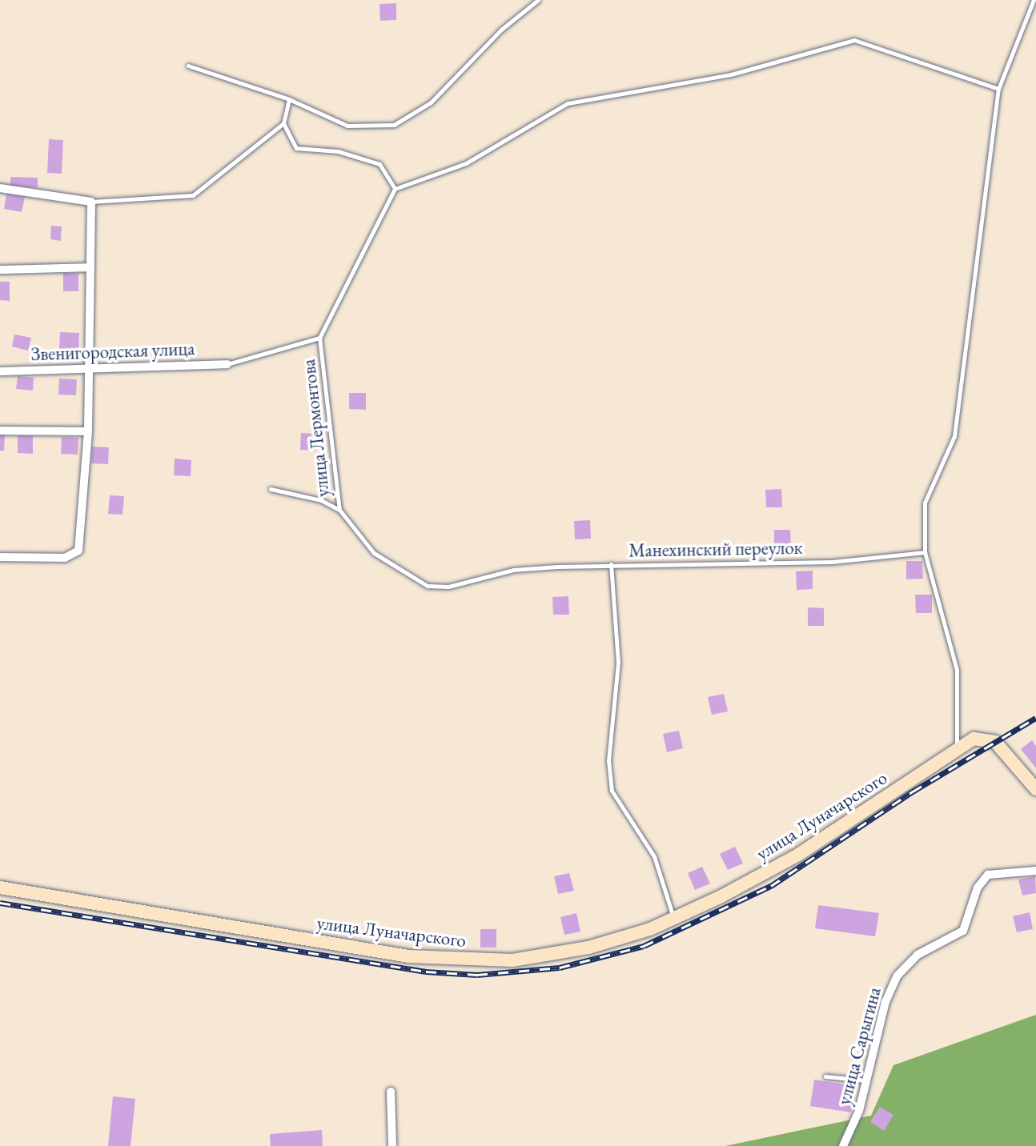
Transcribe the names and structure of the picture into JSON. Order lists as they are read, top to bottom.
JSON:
{
  "streets": {
    "main road": ["улица Луначарского"],
    "street": ["Звенигородская улица", "улица Сарыгина"],
    "lane": ["улица Лермонтова", "Манехинский переулок"]
  },
  "crossings": [
    ["Звенигородская улица", "улица Лермонтова"],
    ["улица Лермонтова", "Манехинский переулок"]
  ]
}
